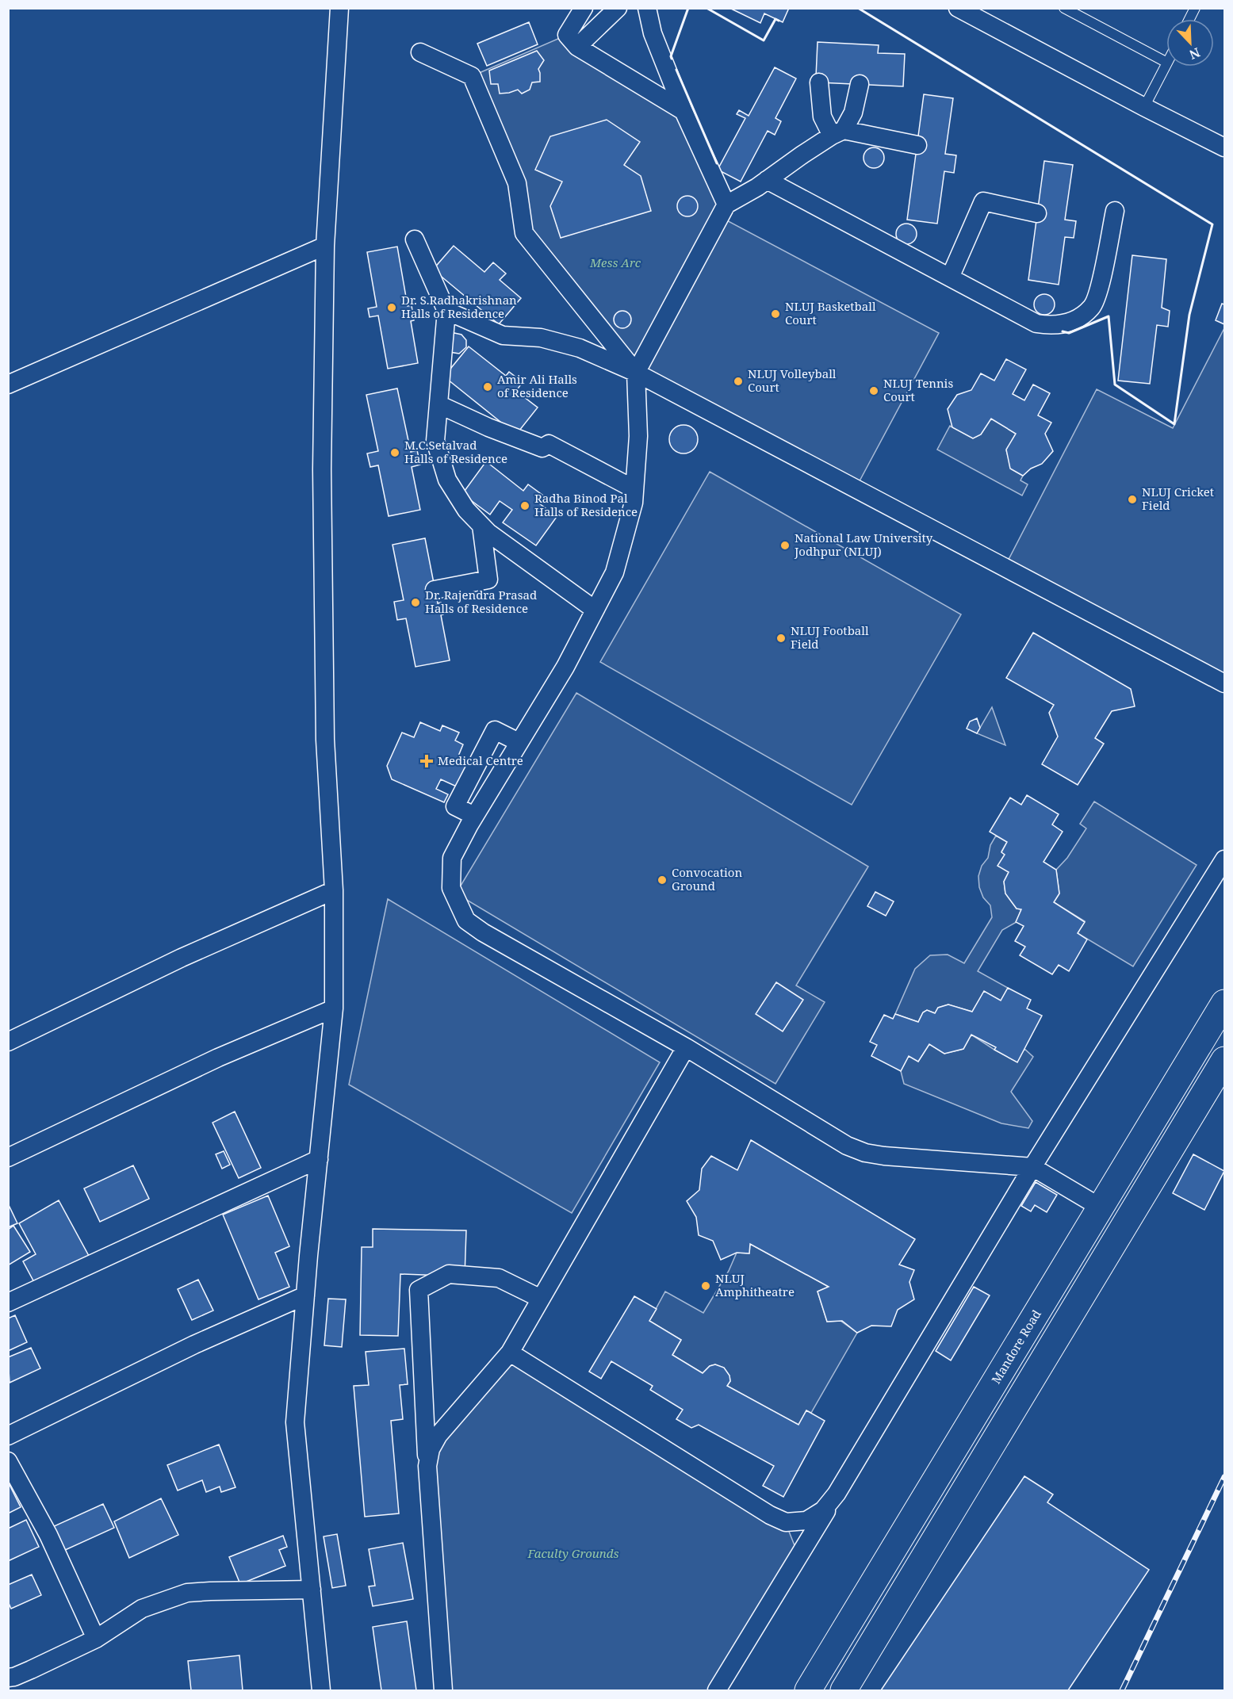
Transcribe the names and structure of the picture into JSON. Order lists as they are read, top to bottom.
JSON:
{
  "streets": {
    "highway": ["Mandore Road"]
  },
  "parks": ["Mess Arc", "Faculty Grounds"],
  "places": {
    "other": [
      "Dr. S.Radhakrishnan Halls of Residence",
      "NLUJ Basketball Court",
      "NLUJ Volleyball Court",
      "Amir Ali Halls of Residence",
      "NLUJ Tennis Court",
      "M.C.Setalvad Halls of Residence",
      "NLUJ Cricket Field",
      "Radha Binod Pal Halls of Residence",
      "National Law University Jodhpur (NLUJ)",
      "Dr. Rajendra Prasad Halls of Residence",
      "NLUJ Football Field",
      "Convocation Ground",
      "NLUJ Amphitheatre"
    ],
    "health": ["Medical Centre"]
  },
  "north": "bottom right"
}
